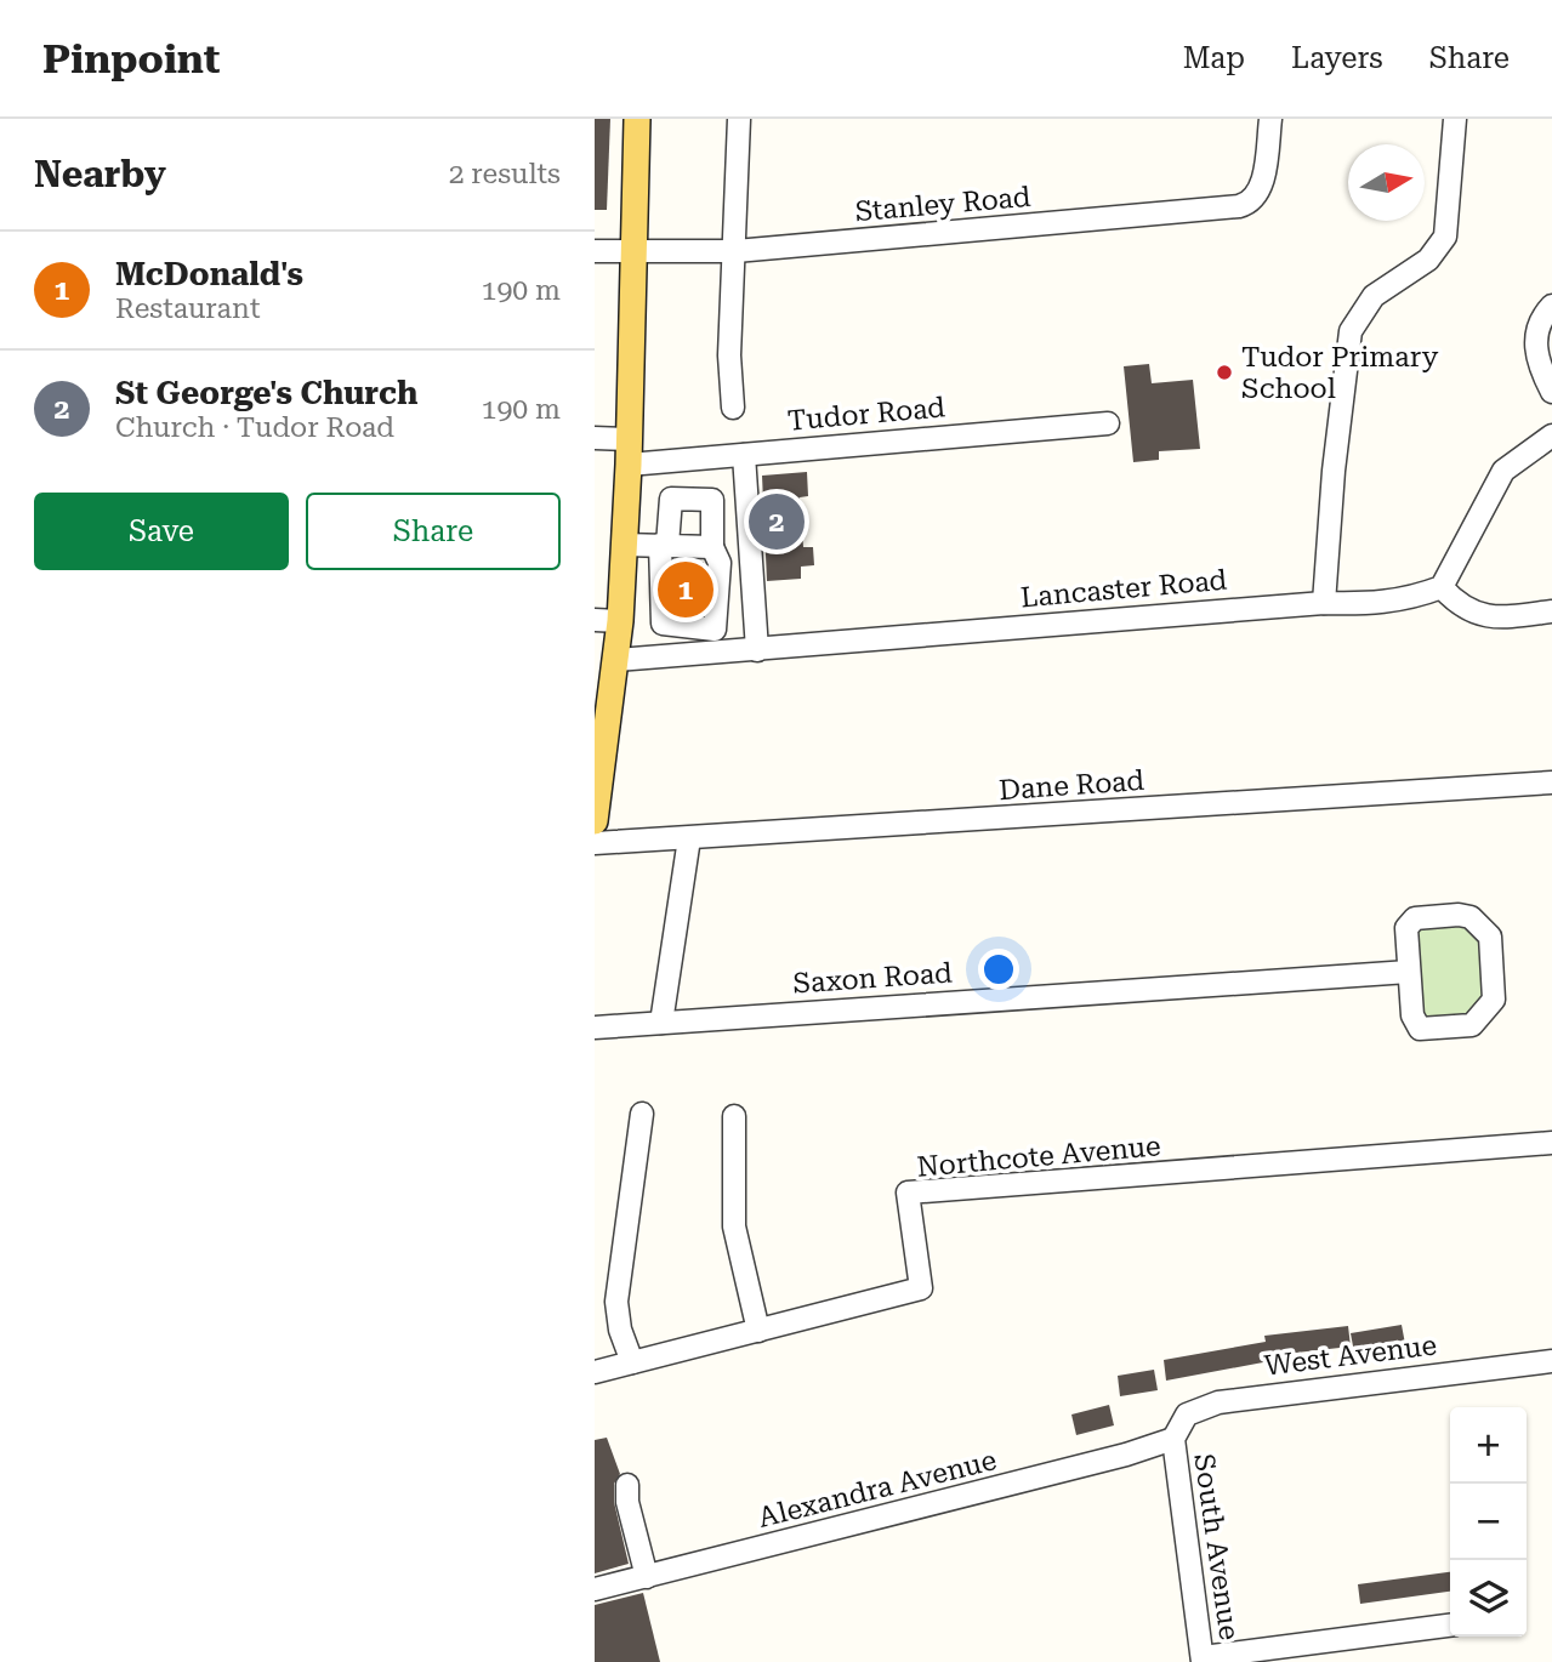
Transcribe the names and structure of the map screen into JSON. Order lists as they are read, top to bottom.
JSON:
{
  "streets": {
    "street": [
      "Stanley Road",
      "Tudor Road",
      "Lancaster Road",
      "Dane Road",
      "Saxon Road",
      "Northcote Avenue",
      "West Avenue",
      "Alexandra Avenue",
      "South Avenue"
    ]
  },
  "crossings": [
    ["West Avenue", "Alexandra Avenue"],
    ["West Avenue", "South Avenue"],
    ["Alexandra Avenue", "South Avenue"]
  ],
  "places": ["Tudor Primary School"],
  "north": "right",
  "page": {
    "header": "Pinpoint",
    "nav": ["Map", "Layers", "Share"],
    "heading": ["Nearby", "2 results"],
    "list": [
      {
        "mark": "1",
        "name": "McDonald's",
        "note": "Restaurant",
        "value": "190 m"
      },
      {
        "mark": "2",
        "name": "St George's Church",
        "note": "Church · Tudor Road",
        "value": "190 m"
      }
    ],
    "buttons": ["Save", "Share"],
    "pins": ["2", "1"],
    "map_buttons": ["+", "−"]
  }
}
